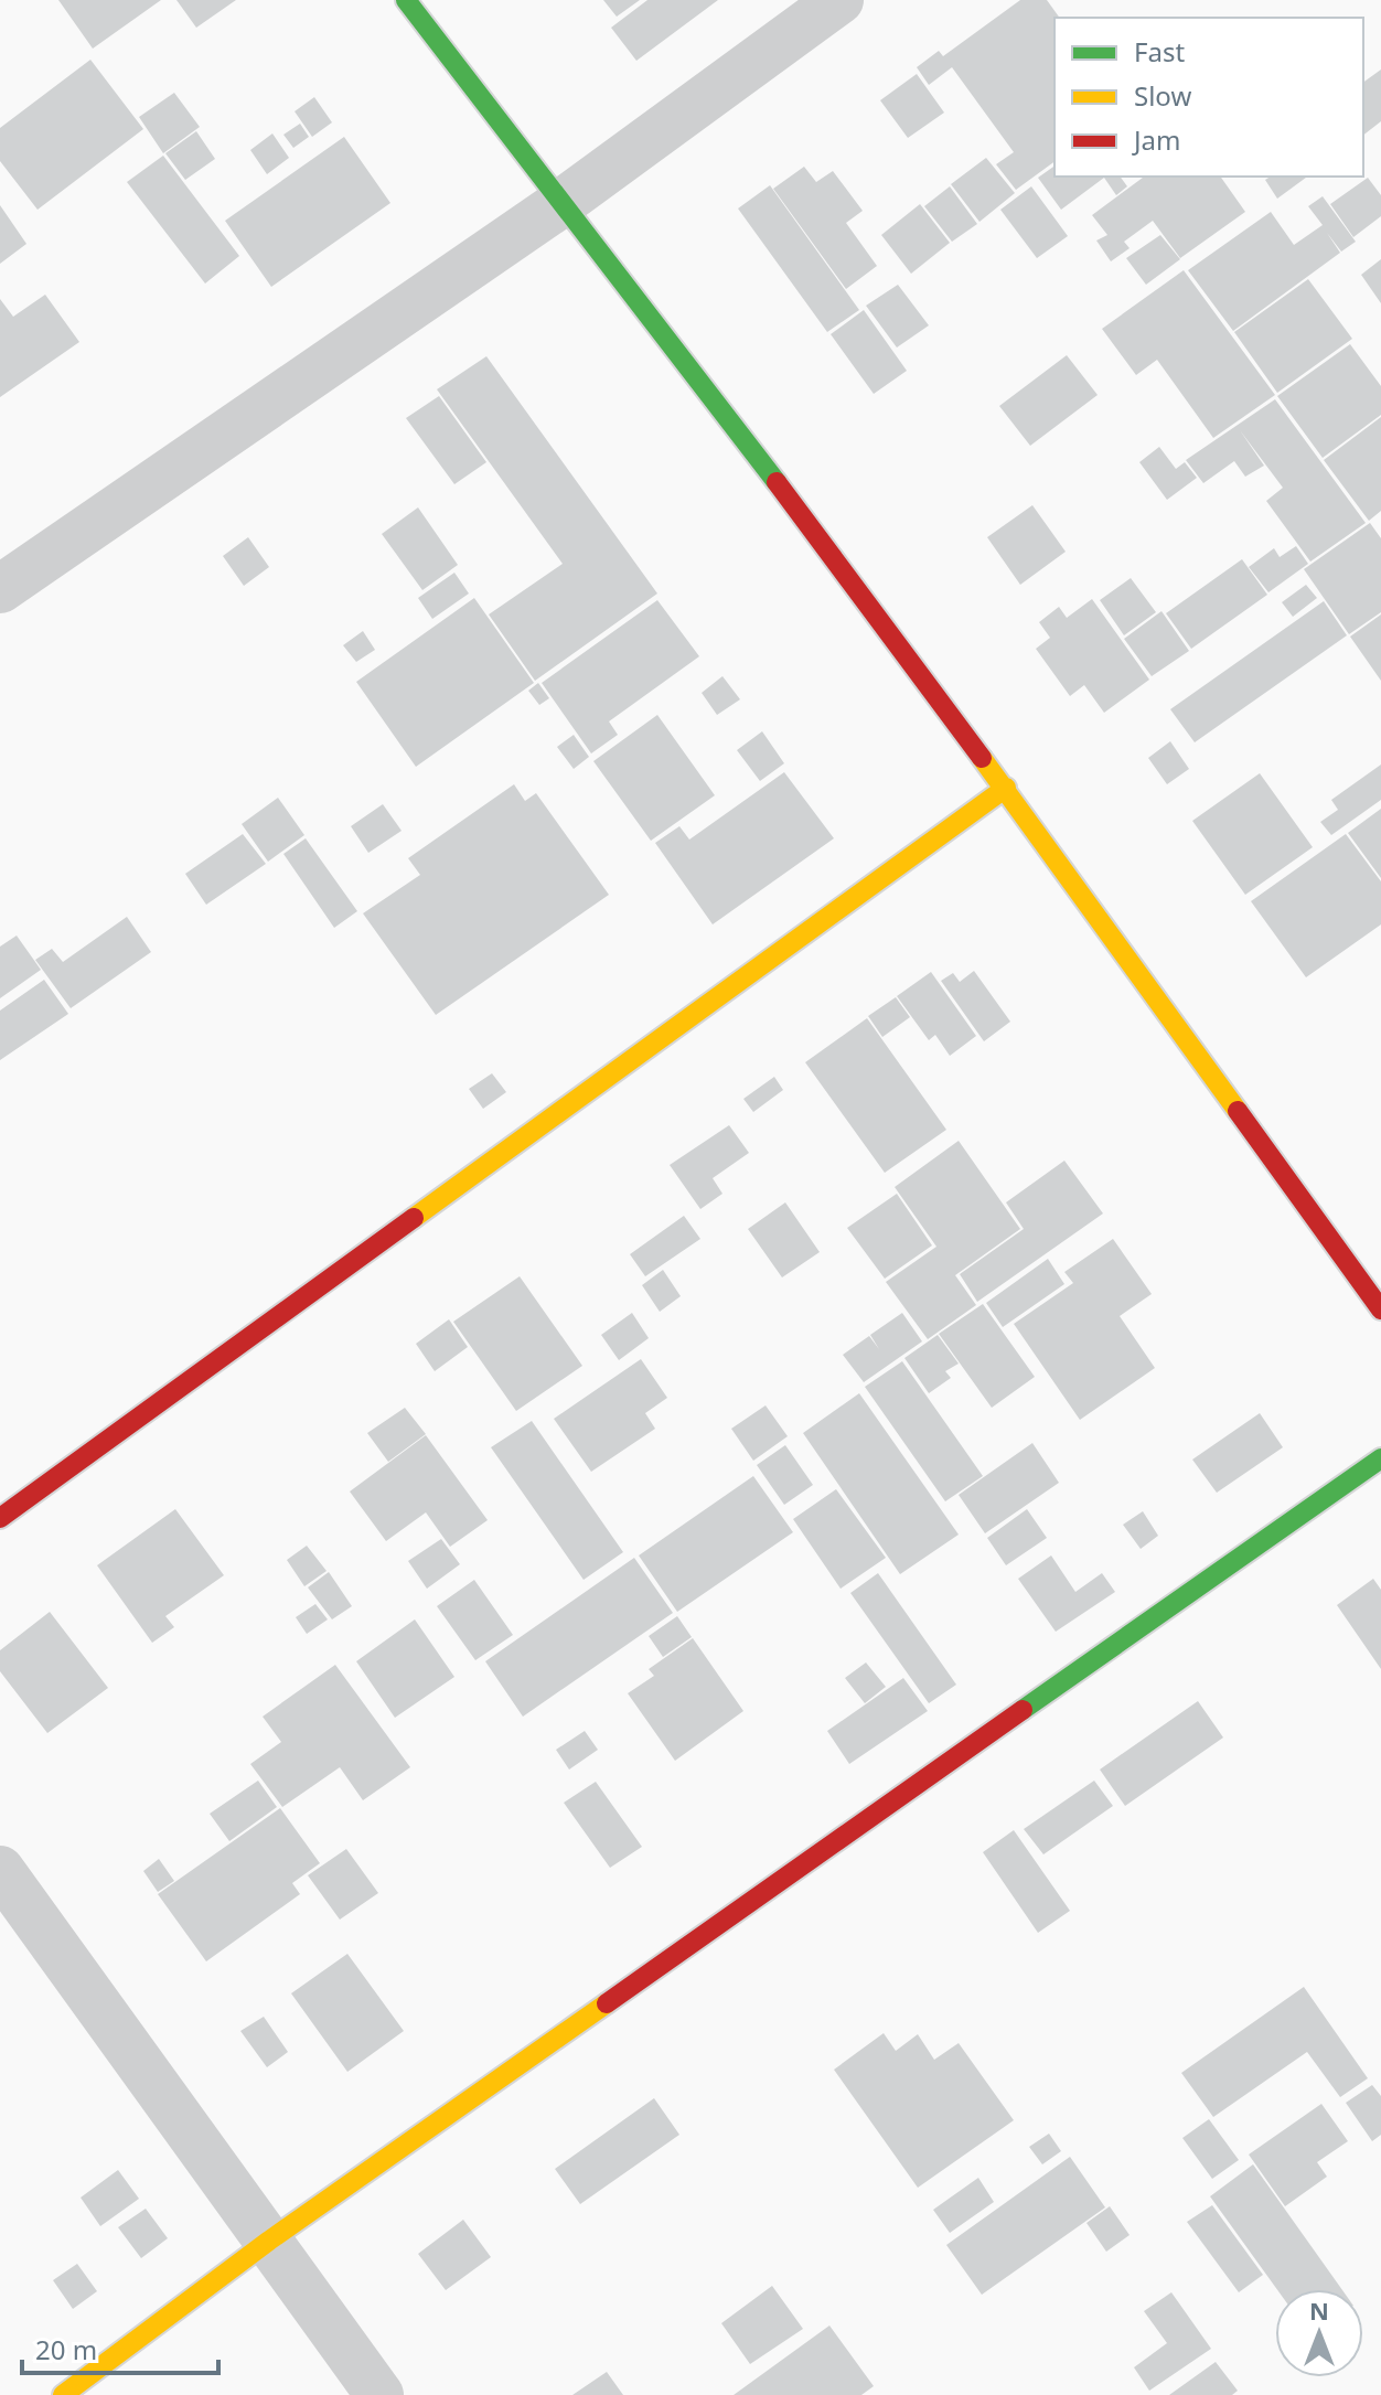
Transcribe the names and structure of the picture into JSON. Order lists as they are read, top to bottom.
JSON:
{
  "legend": ["Fast", "Slow", "Jam"],
  "scale_bar": "20 m",
  "north": "top"
}
